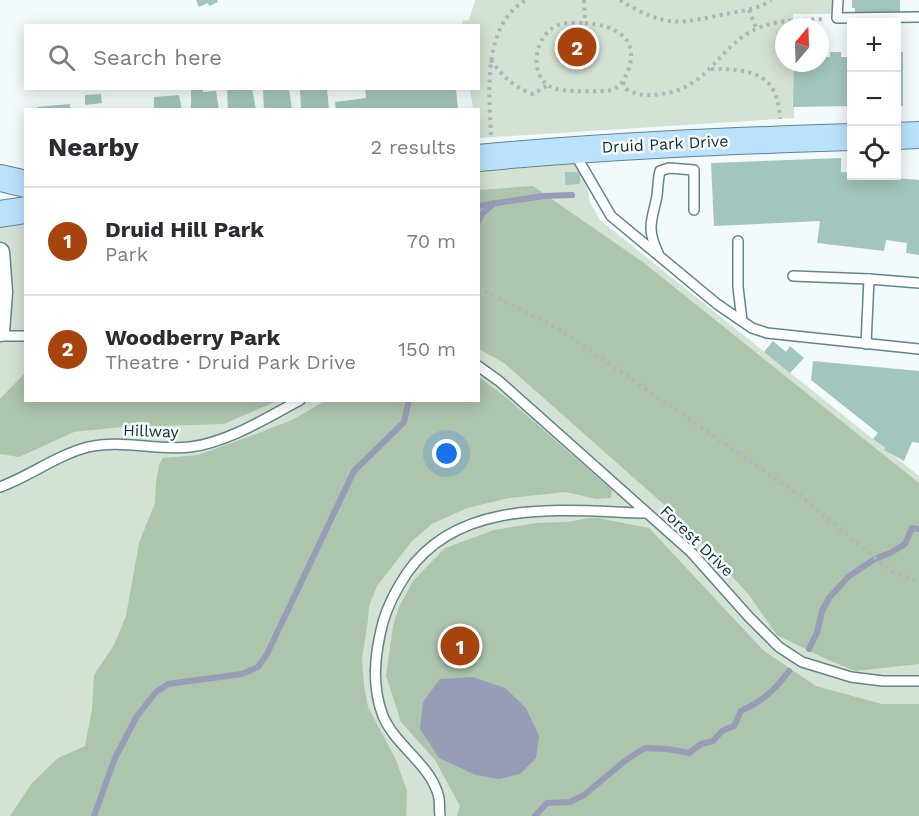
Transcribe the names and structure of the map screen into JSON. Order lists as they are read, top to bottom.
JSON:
{
  "streets": {
    "main road": ["Druid Park Drive"],
    "lane": ["Hillway", "Forest Drive"]
  },
  "north": "top",
  "page": {
    "map_buttons": ["+", "−"],
    "search": "Search here",
    "pins": ["2", "1"],
    "heading": ["Nearby", "2 results"],
    "list": [
      {
        "mark": "1",
        "name": "Druid Hill Park",
        "note": "Park",
        "value": "70 m"
      },
      {
        "mark": "2",
        "name": "Woodberry Park",
        "note": "Theatre · Druid Park Drive",
        "value": "150 m"
      }
    ]
  }
}
